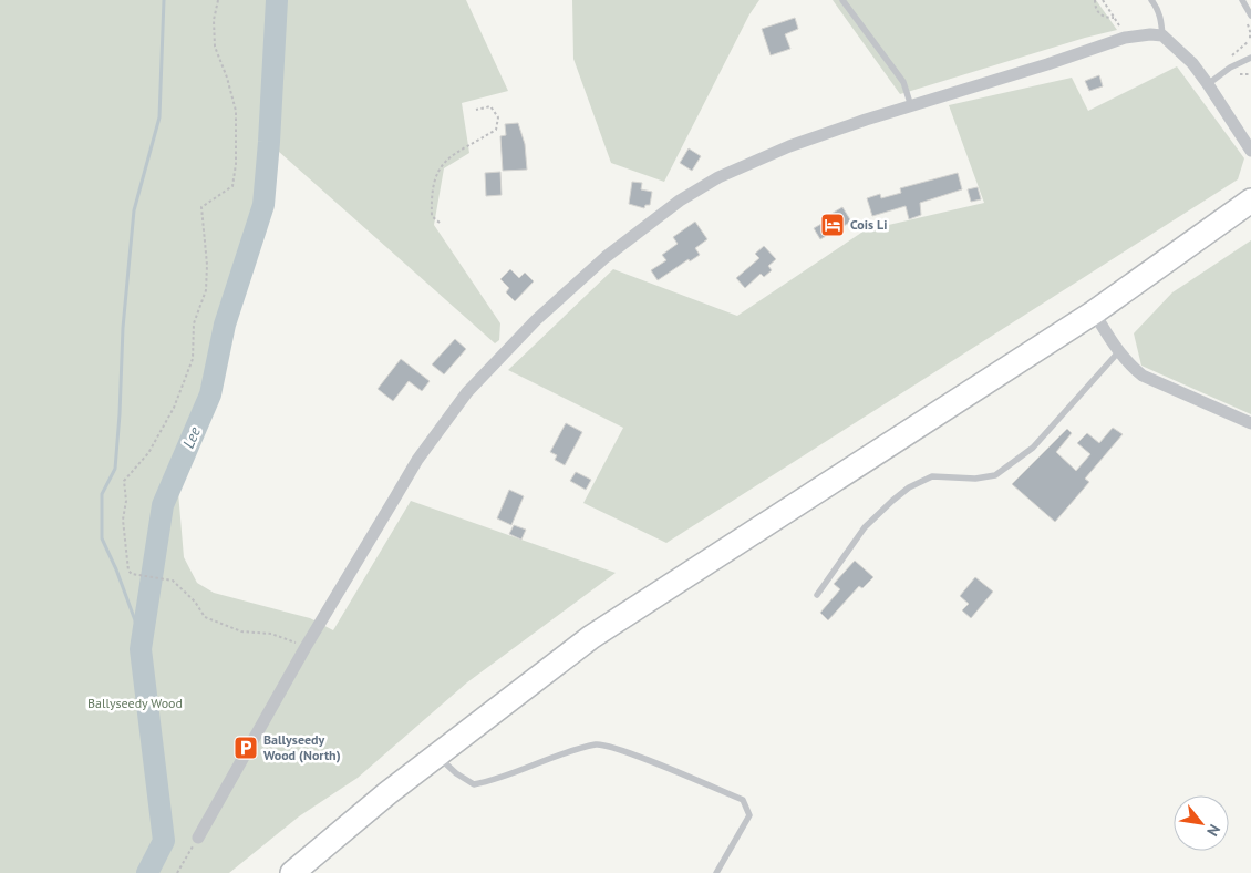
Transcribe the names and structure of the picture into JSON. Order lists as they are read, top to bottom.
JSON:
{
  "water": ["Lee"],
  "parks": ["Ballyseedy Wood"],
  "places": {
    "hotel": ["Cois Li"],
    "parking": ["Ballyseedy Wood (North)"]
  },
  "north": "bottom right"
}
